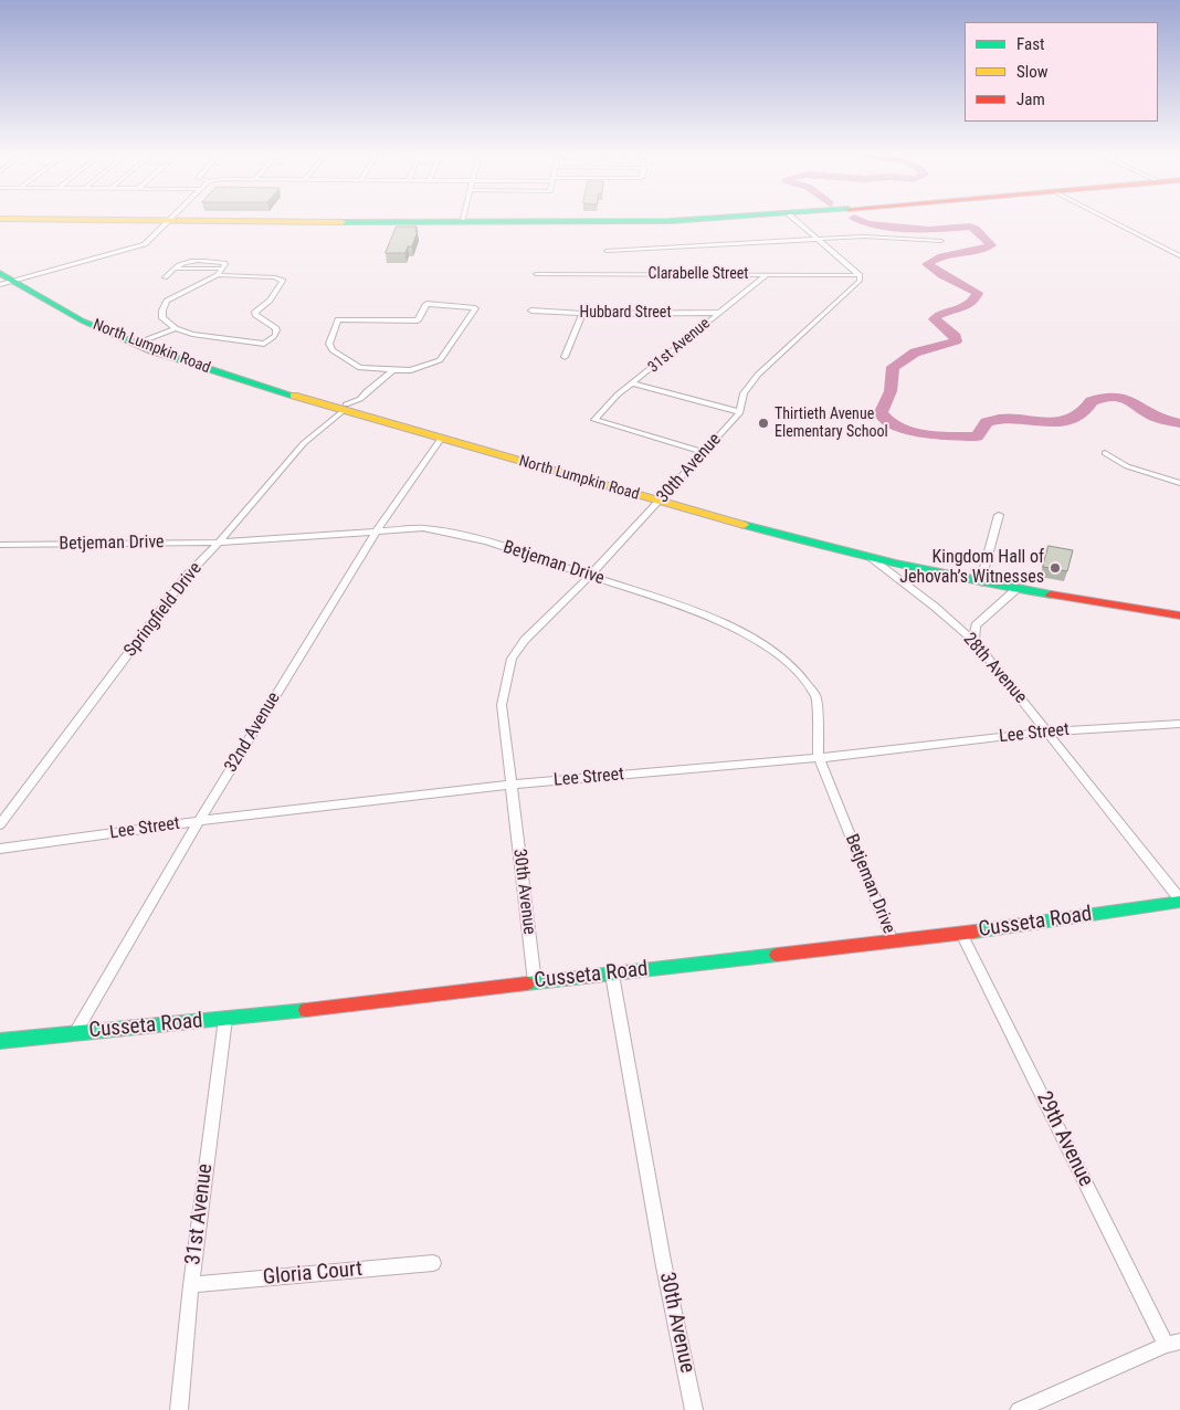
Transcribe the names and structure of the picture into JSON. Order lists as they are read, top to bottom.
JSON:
{
  "streets": {
    "main road": ["North Lumpkin Road", "Cusseta Road"],
    "street": [
      "Clarabelle Street",
      "Hubbard Street",
      "31st Avenue",
      "30th Avenue",
      "Betjeman Drive",
      "Springfield Drive",
      "28th Avenue",
      "32nd Avenue",
      "Lee Street",
      "29th Avenue",
      "Gloria Court"
    ]
  },
  "crossings": [
    ["Clarabelle Street", "31st Avenue"],
    ["Clarabelle Street", "30th Avenue"],
    ["Hubbard Street", "31st Avenue"],
    ["31st Avenue", "Cusseta Road"],
    ["31st Avenue", "Gloria Court"],
    ["North Lumpkin Road", "30th Avenue"],
    ["North Lumpkin Road", "Springfield Drive"],
    ["North Lumpkin Road", "28th Avenue"],
    ["North Lumpkin Road", "32nd Avenue"],
    ["30th Avenue", "Betjeman Drive"],
    ["30th Avenue", "Lee Street"],
    ["30th Avenue", "Cusseta Road"],
    ["Betjeman Drive", "Springfield Drive"],
    ["Betjeman Drive", "32nd Avenue"],
    ["Betjeman Drive", "Lee Street"],
    ["Betjeman Drive", "Cusseta Road"],
    ["28th Avenue", "Lee Street"],
    ["28th Avenue", "Cusseta Road"],
    ["32nd Avenue", "Lee Street"],
    ["32nd Avenue", "Cusseta Road"],
    ["Cusseta Road", "29th Avenue"]
  ],
  "places": ["Thirtieth Avenue Elementary School", "Kingdom Hall of Jehovah’s Witnesses"],
  "legend": ["Fast", "Slow", "Jam"]
}
